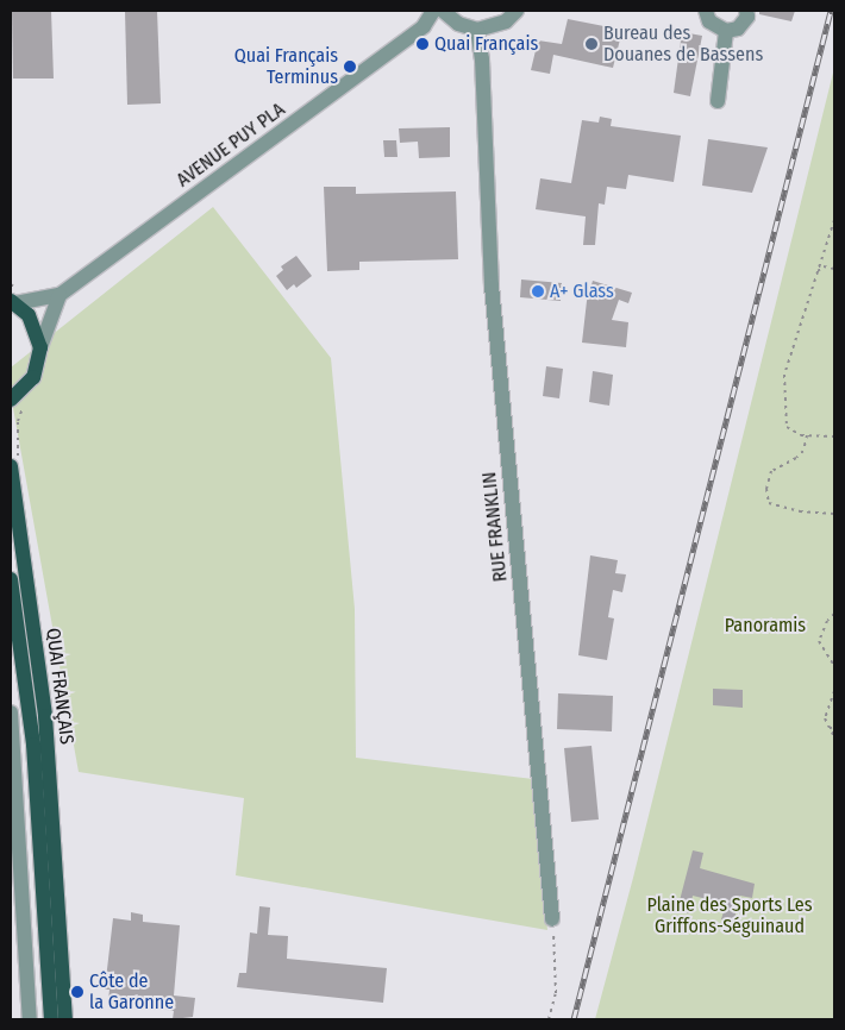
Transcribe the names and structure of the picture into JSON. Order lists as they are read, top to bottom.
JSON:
{
  "streets": {
    "main road": ["QUAI FRANÇAIS"],
    "street": ["AVENUE PUY PLA", "RUE FRANKLIN"]
  },
  "parks": ["Panoramis", "Plaine des Sports Les Griffons-Séguinaud"],
  "places": [
    "Quai Français",
    "Bureau des Douanes de Bassens",
    "Quai Français Terminus",
    "A+ Glass",
    "Côte de la Garonne"
  ]
}
